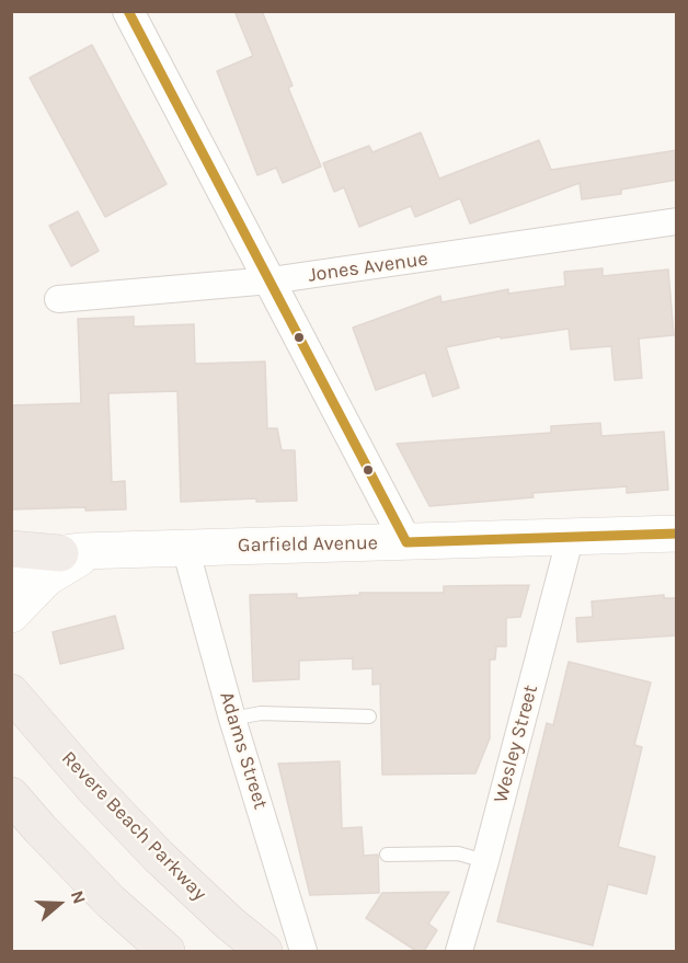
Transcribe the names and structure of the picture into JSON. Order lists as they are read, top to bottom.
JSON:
{
  "streets": {
    "highway": ["Revere Beach Parkway"],
    "main road": ["Garfield Avenue"],
    "street": ["Jones Avenue", "Wesley Street", "Adams Street"]
  },
  "crossings": [
    ["Garfield Avenue", "Wesley Street"],
    ["Garfield Avenue", "Adams Street"]
  ],
  "north": "right"
}
